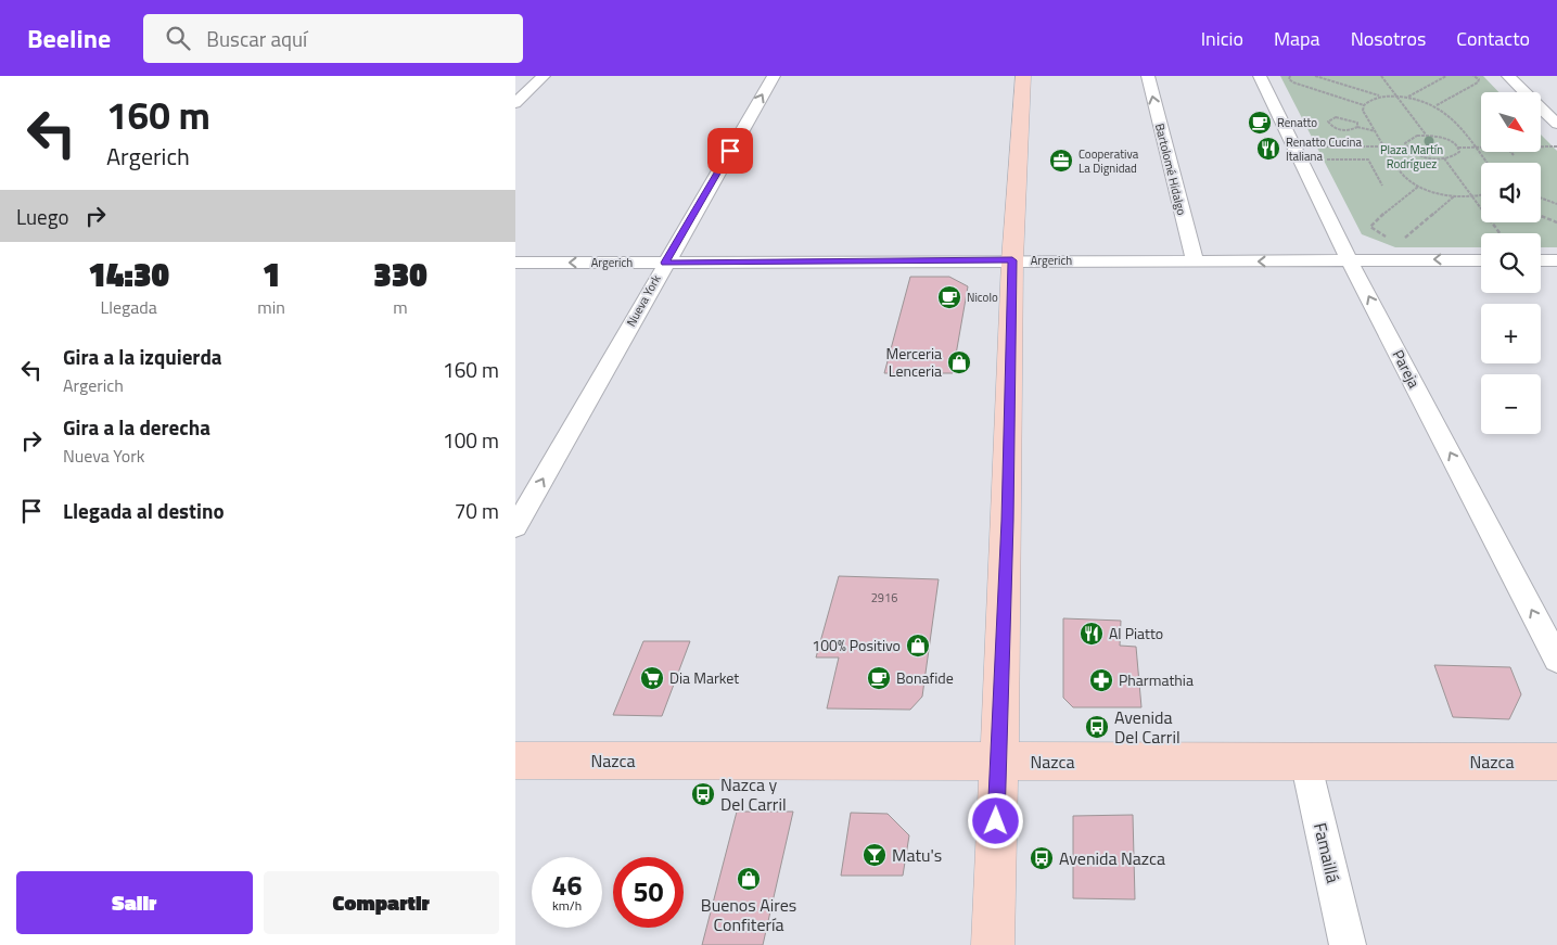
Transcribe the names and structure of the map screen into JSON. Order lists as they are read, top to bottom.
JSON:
{
  "streets": {
    "street": [
      "Bartolomé Hidalgo",
      "Argerich",
      "Nueva York",
      "Pareja",
      "Nazca",
      "Famaillá"
    ]
  },
  "crossings": [
    ["Bartolomé Hidalgo", "Argerich"],
    ["Argerich", "Nueva York"],
    ["Argerich", "Pareja"],
    ["Nazca", "Famaillá"]
  ],
  "one_way": ["Argerich", "Nueva York", "Pareja"],
  "parks": ["Plaza Martín Rodríguez"],
  "places": {
    "cafe": ["Renatto", "Nicolo", "Bonafide"],
    "restaurant": ["Renatto Cucina Italiana", "Al Piatto"],
    "office": ["Cooperativa La Dignidad"],
    "shop": ["Merceria Lenceria", "100% Positivo", "Buenos Aires Confitería"],
    "supermarket": ["Dia Market"],
    "pharmacy": ["Pharmathia"],
    "bus stop": ["Avenida Del Carril", "Nazca y Del Carril", "Avenida Nazca"],
    "bar": ["Matu's"]
  },
  "house_numbers": ["2916"],
  "north": "bottom right",
  "page": {
    "header": "Beeline",
    "search": "Buscar aquí",
    "nav": [
      "Inicio",
      "Mapa",
      "Nosotros",
      "Contacto"
    ],
    "turn": ["160 m", "Argerich"],
    "map_buttons": ["+", "−"],
    "then": "Luego",
    "eta": [
      "14:30",
      "Llegada",
      "1",
      "min",
      "330",
      "m"
    ],
    "list": [
      {
        "name": "Gira a la izquierda",
        "note": "Argerich",
        "value": "160 m"
      },
      {
        "name": "Gira a la derecha",
        "note": "Nueva York",
        "value": "100 m"
      },
      {
        "name": "Llegada al destino",
        "value": "70 m"
      }
    ],
    "speed": "46 km/h",
    "limit": "50",
    "buttons": ["Salir", "Compartir"]
  }
}
